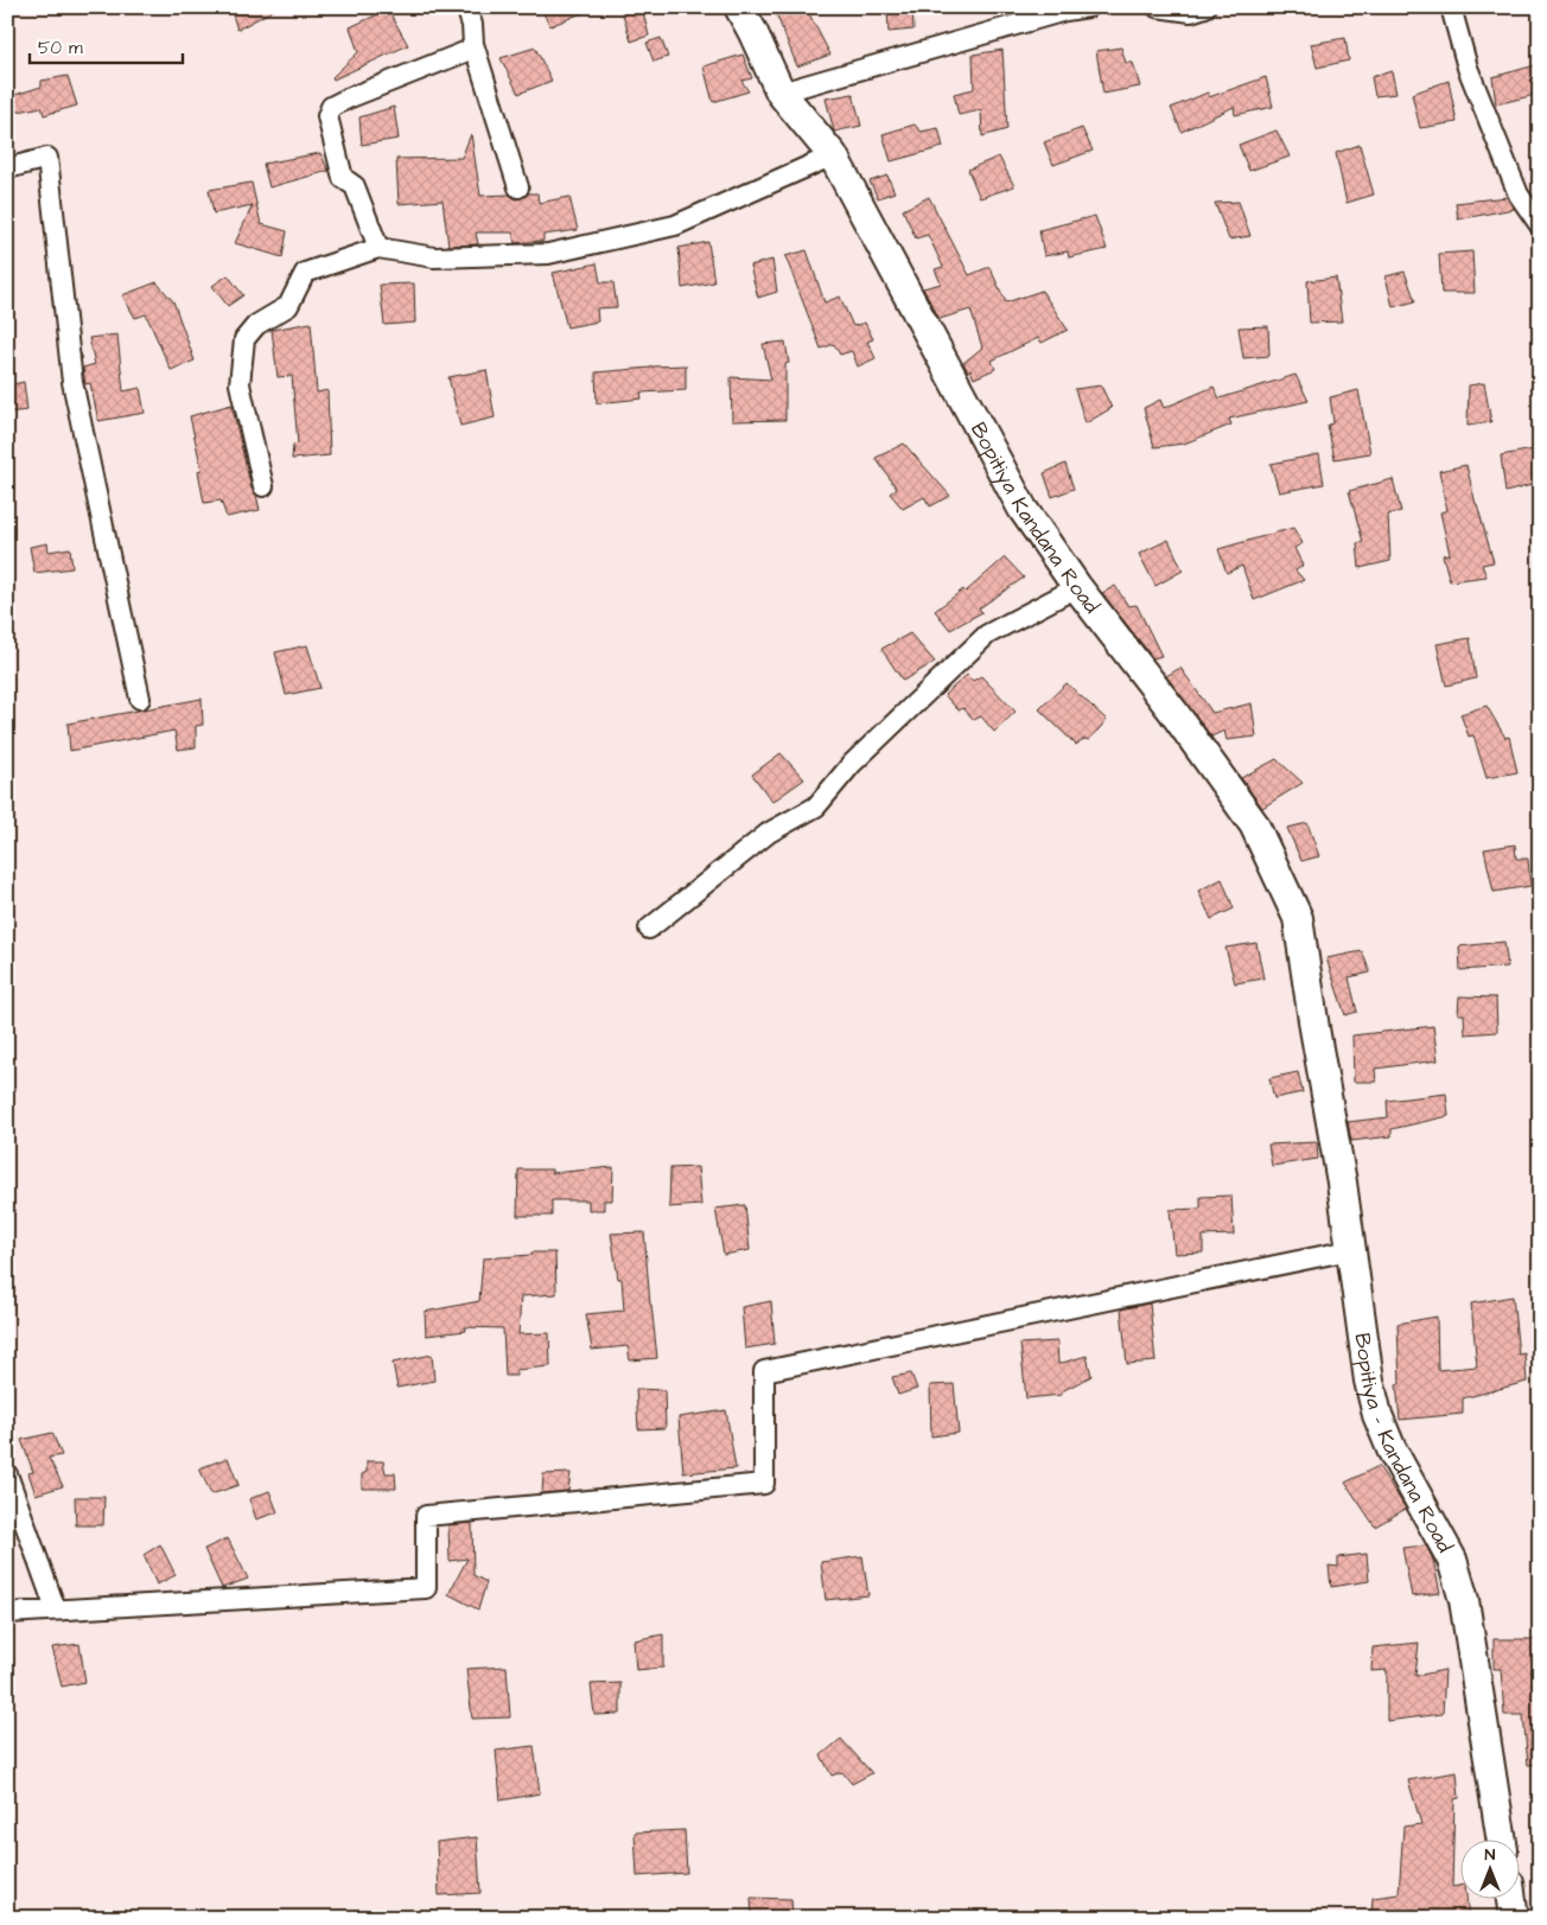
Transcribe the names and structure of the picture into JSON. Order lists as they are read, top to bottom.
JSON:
{
  "streets": {
    "main road": ["Bopitiya Kandana Road", "Bopitiya – Kandana Road"]
  },
  "crossings": [
    ["Bopitiya Kandana Road", "Bopitiya – Kandana Road"]
  ],
  "scale_bar": "50 m",
  "north": "top"
}
